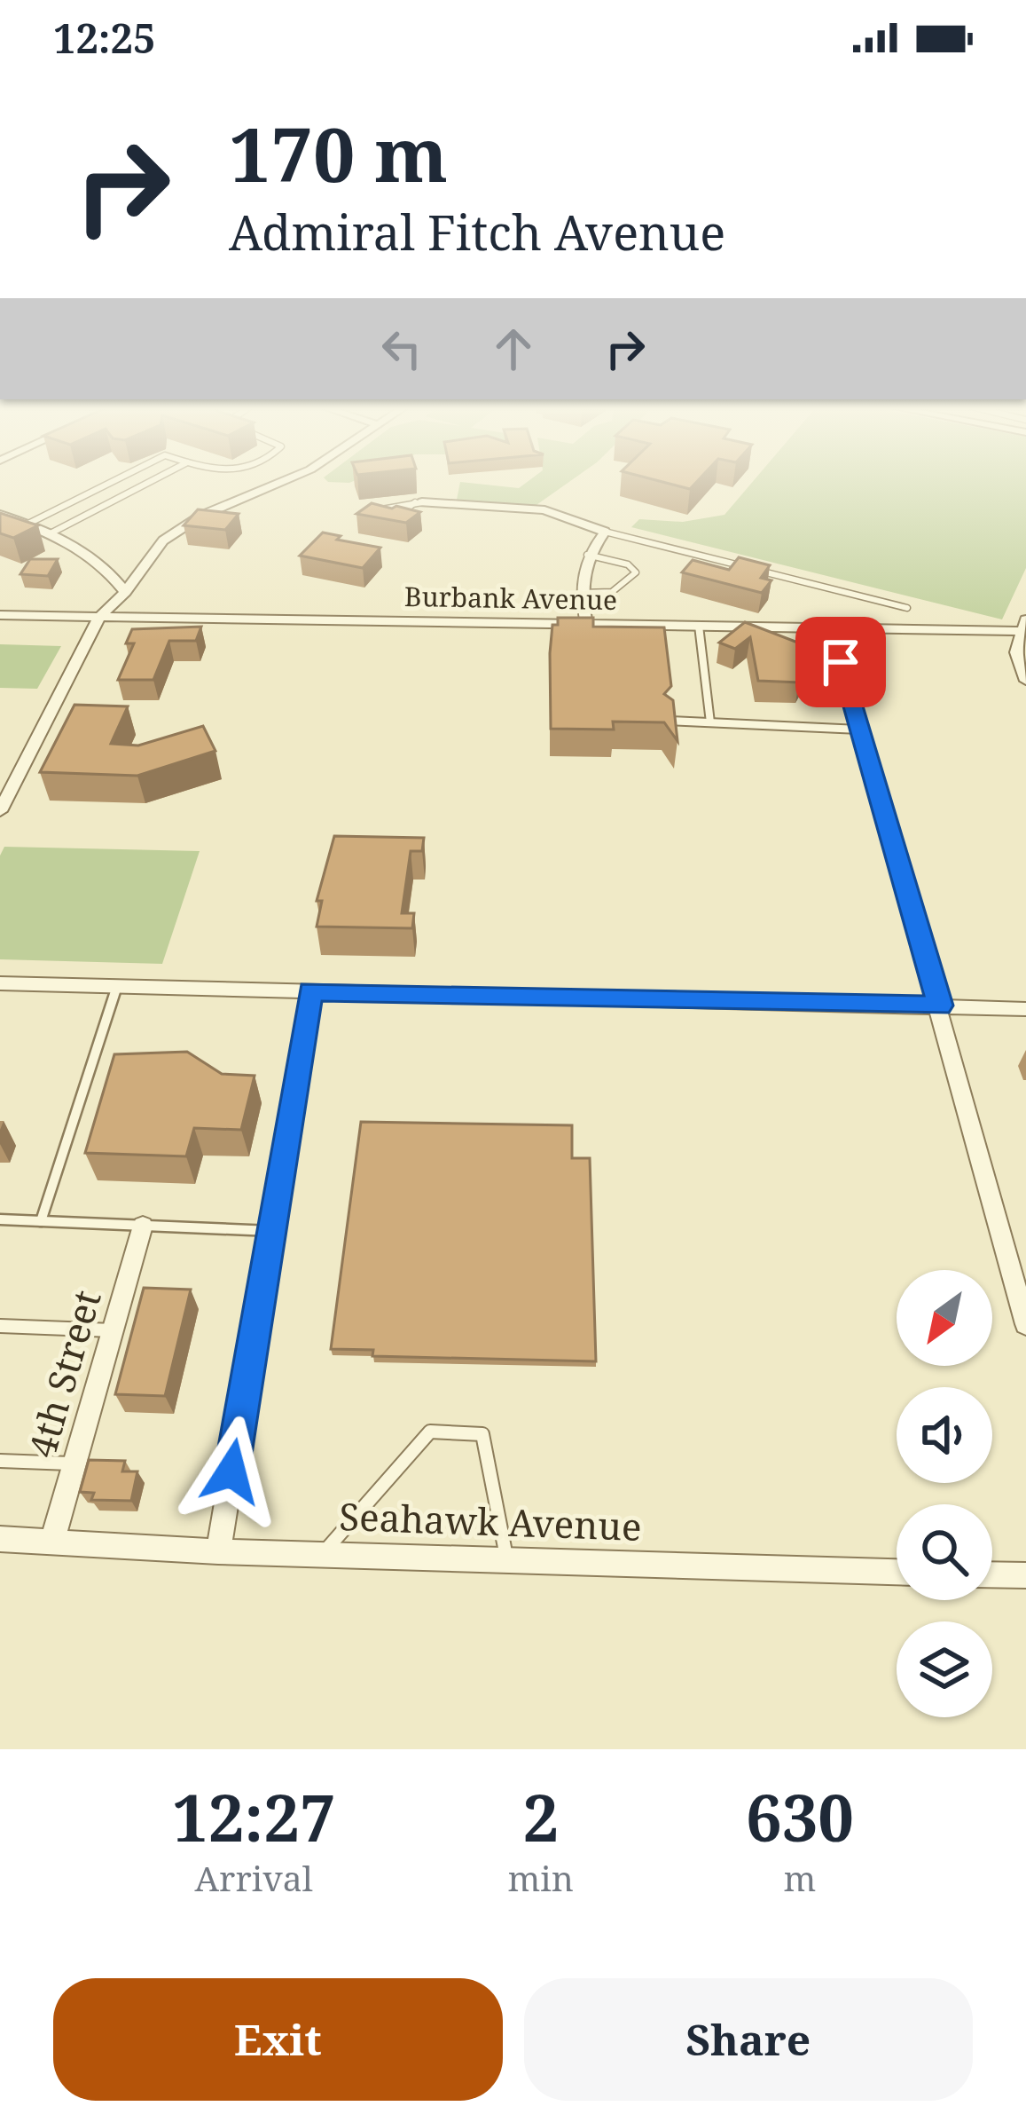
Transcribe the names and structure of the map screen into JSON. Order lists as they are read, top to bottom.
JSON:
{
  "streets": {
    "street": ["Burbank Avenue", "4th Street", "Seahawk Avenue"]
  },
  "crossings": [
    ["4th Street", "Seahawk Avenue"]
  ],
  "north": "bottom left",
  "page": {
    "status": "12:25",
    "turn": ["170 m", "Admiral Fitch Avenue"],
    "eta": [
      "12:27",
      "Arrival",
      "2",
      "min",
      "630",
      "m"
    ],
    "buttons": ["Exit", "Share"]
  }
}
